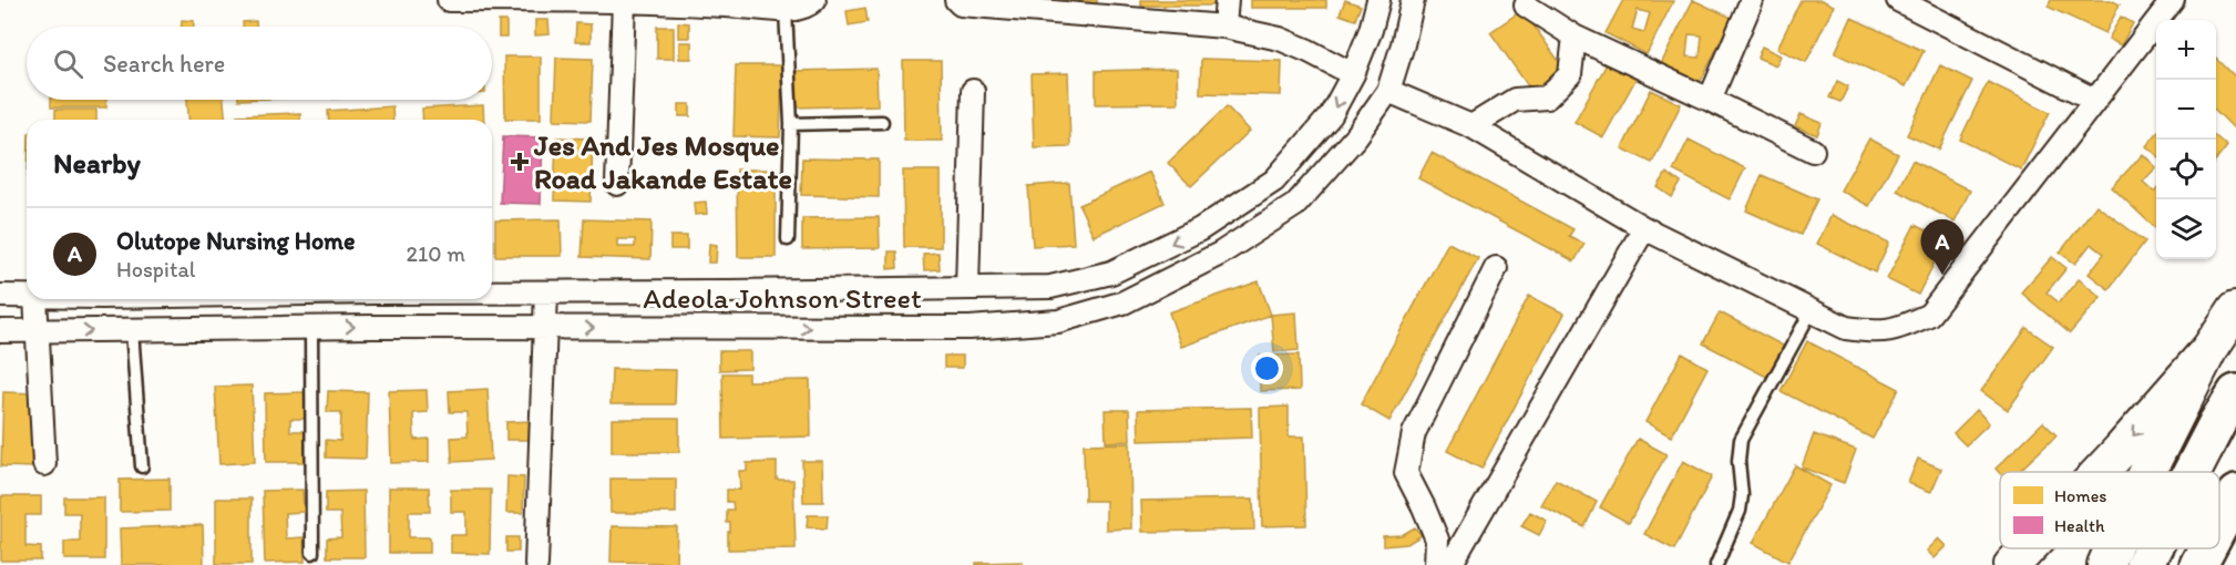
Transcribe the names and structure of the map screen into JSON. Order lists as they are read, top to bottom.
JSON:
{
  "streets": {
    "street": ["Adeola Johnson Street"]
  },
  "places": {
    "health": ["Jes And Jes Mosque Road Jakande Estate"]
  },
  "legend": ["Homes", "Health"],
  "page": {
    "map_buttons": ["+", "−"],
    "search": "Search here",
    "heading": "Nearby",
    "list": [
      {
        "mark": "A",
        "name": "Olutope Nursing Home",
        "note": "Hospital",
        "value": "210 m"
      }
    ],
    "pins": "A"
  }
}
